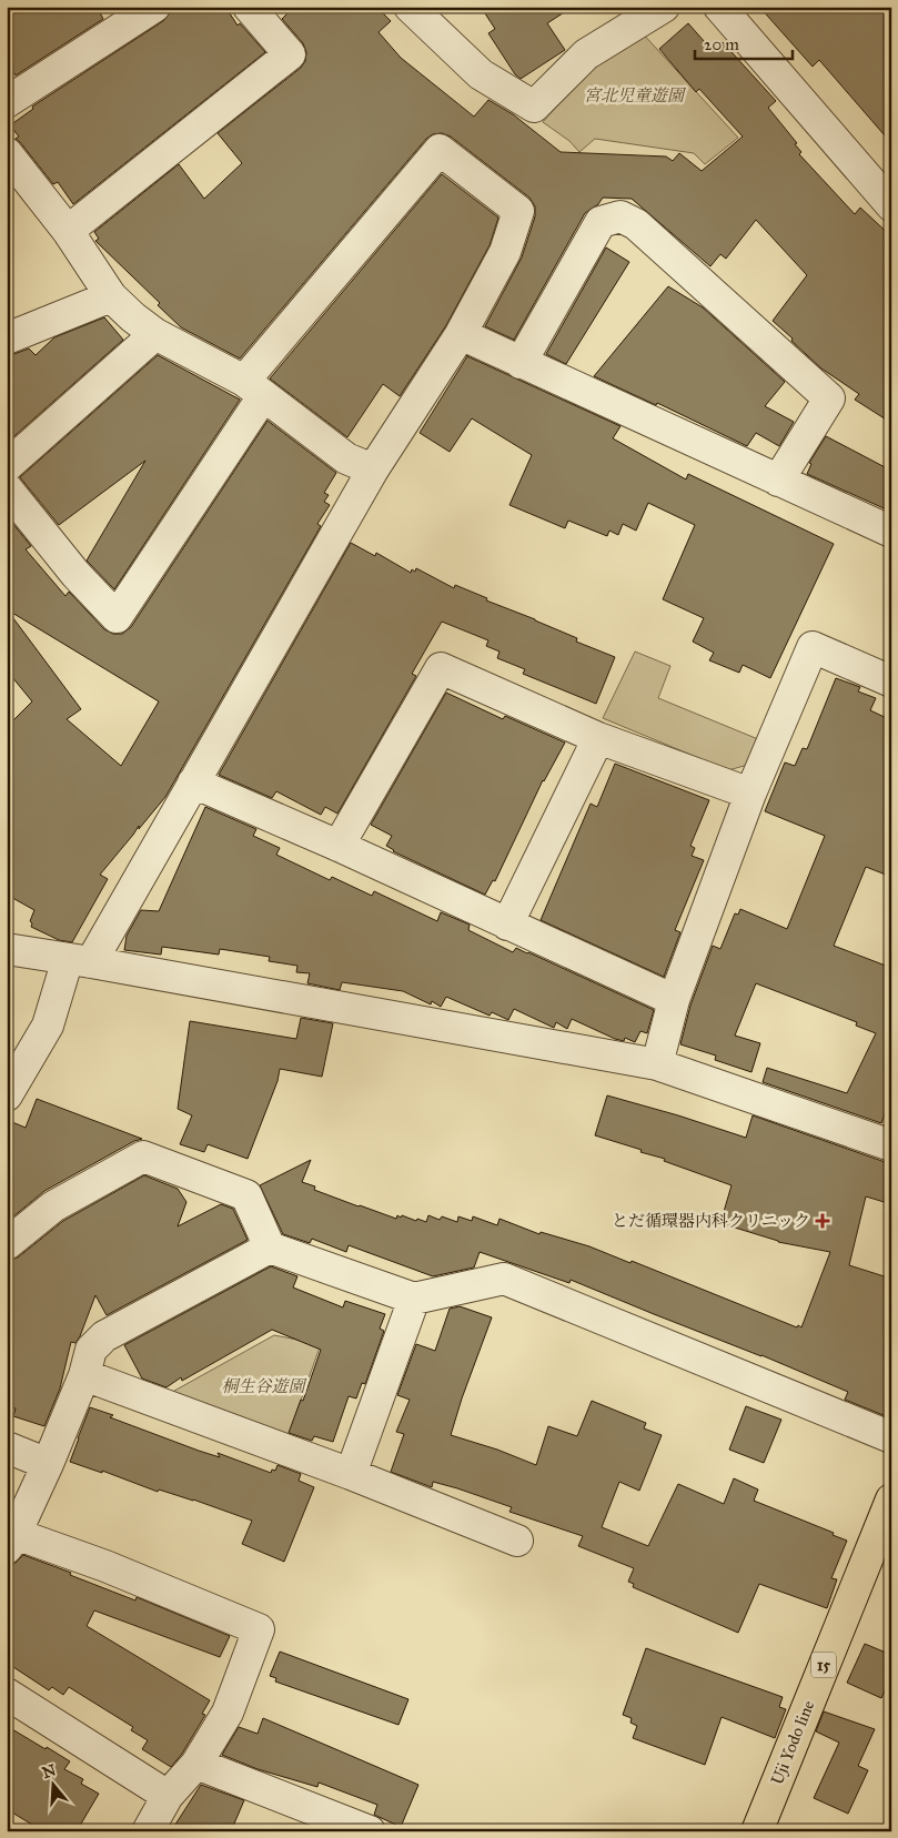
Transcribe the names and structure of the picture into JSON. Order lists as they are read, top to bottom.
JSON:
{
  "streets": {
    "main road": ["15", "Uji Yodo line"]
  },
  "parks": ["宮北児童遊園", "桐生谷遊園"],
  "places": {
    "health": ["とだ循環器内科クリニック"]
  },
  "scale_bar": "20 m",
  "north": "top"
}
